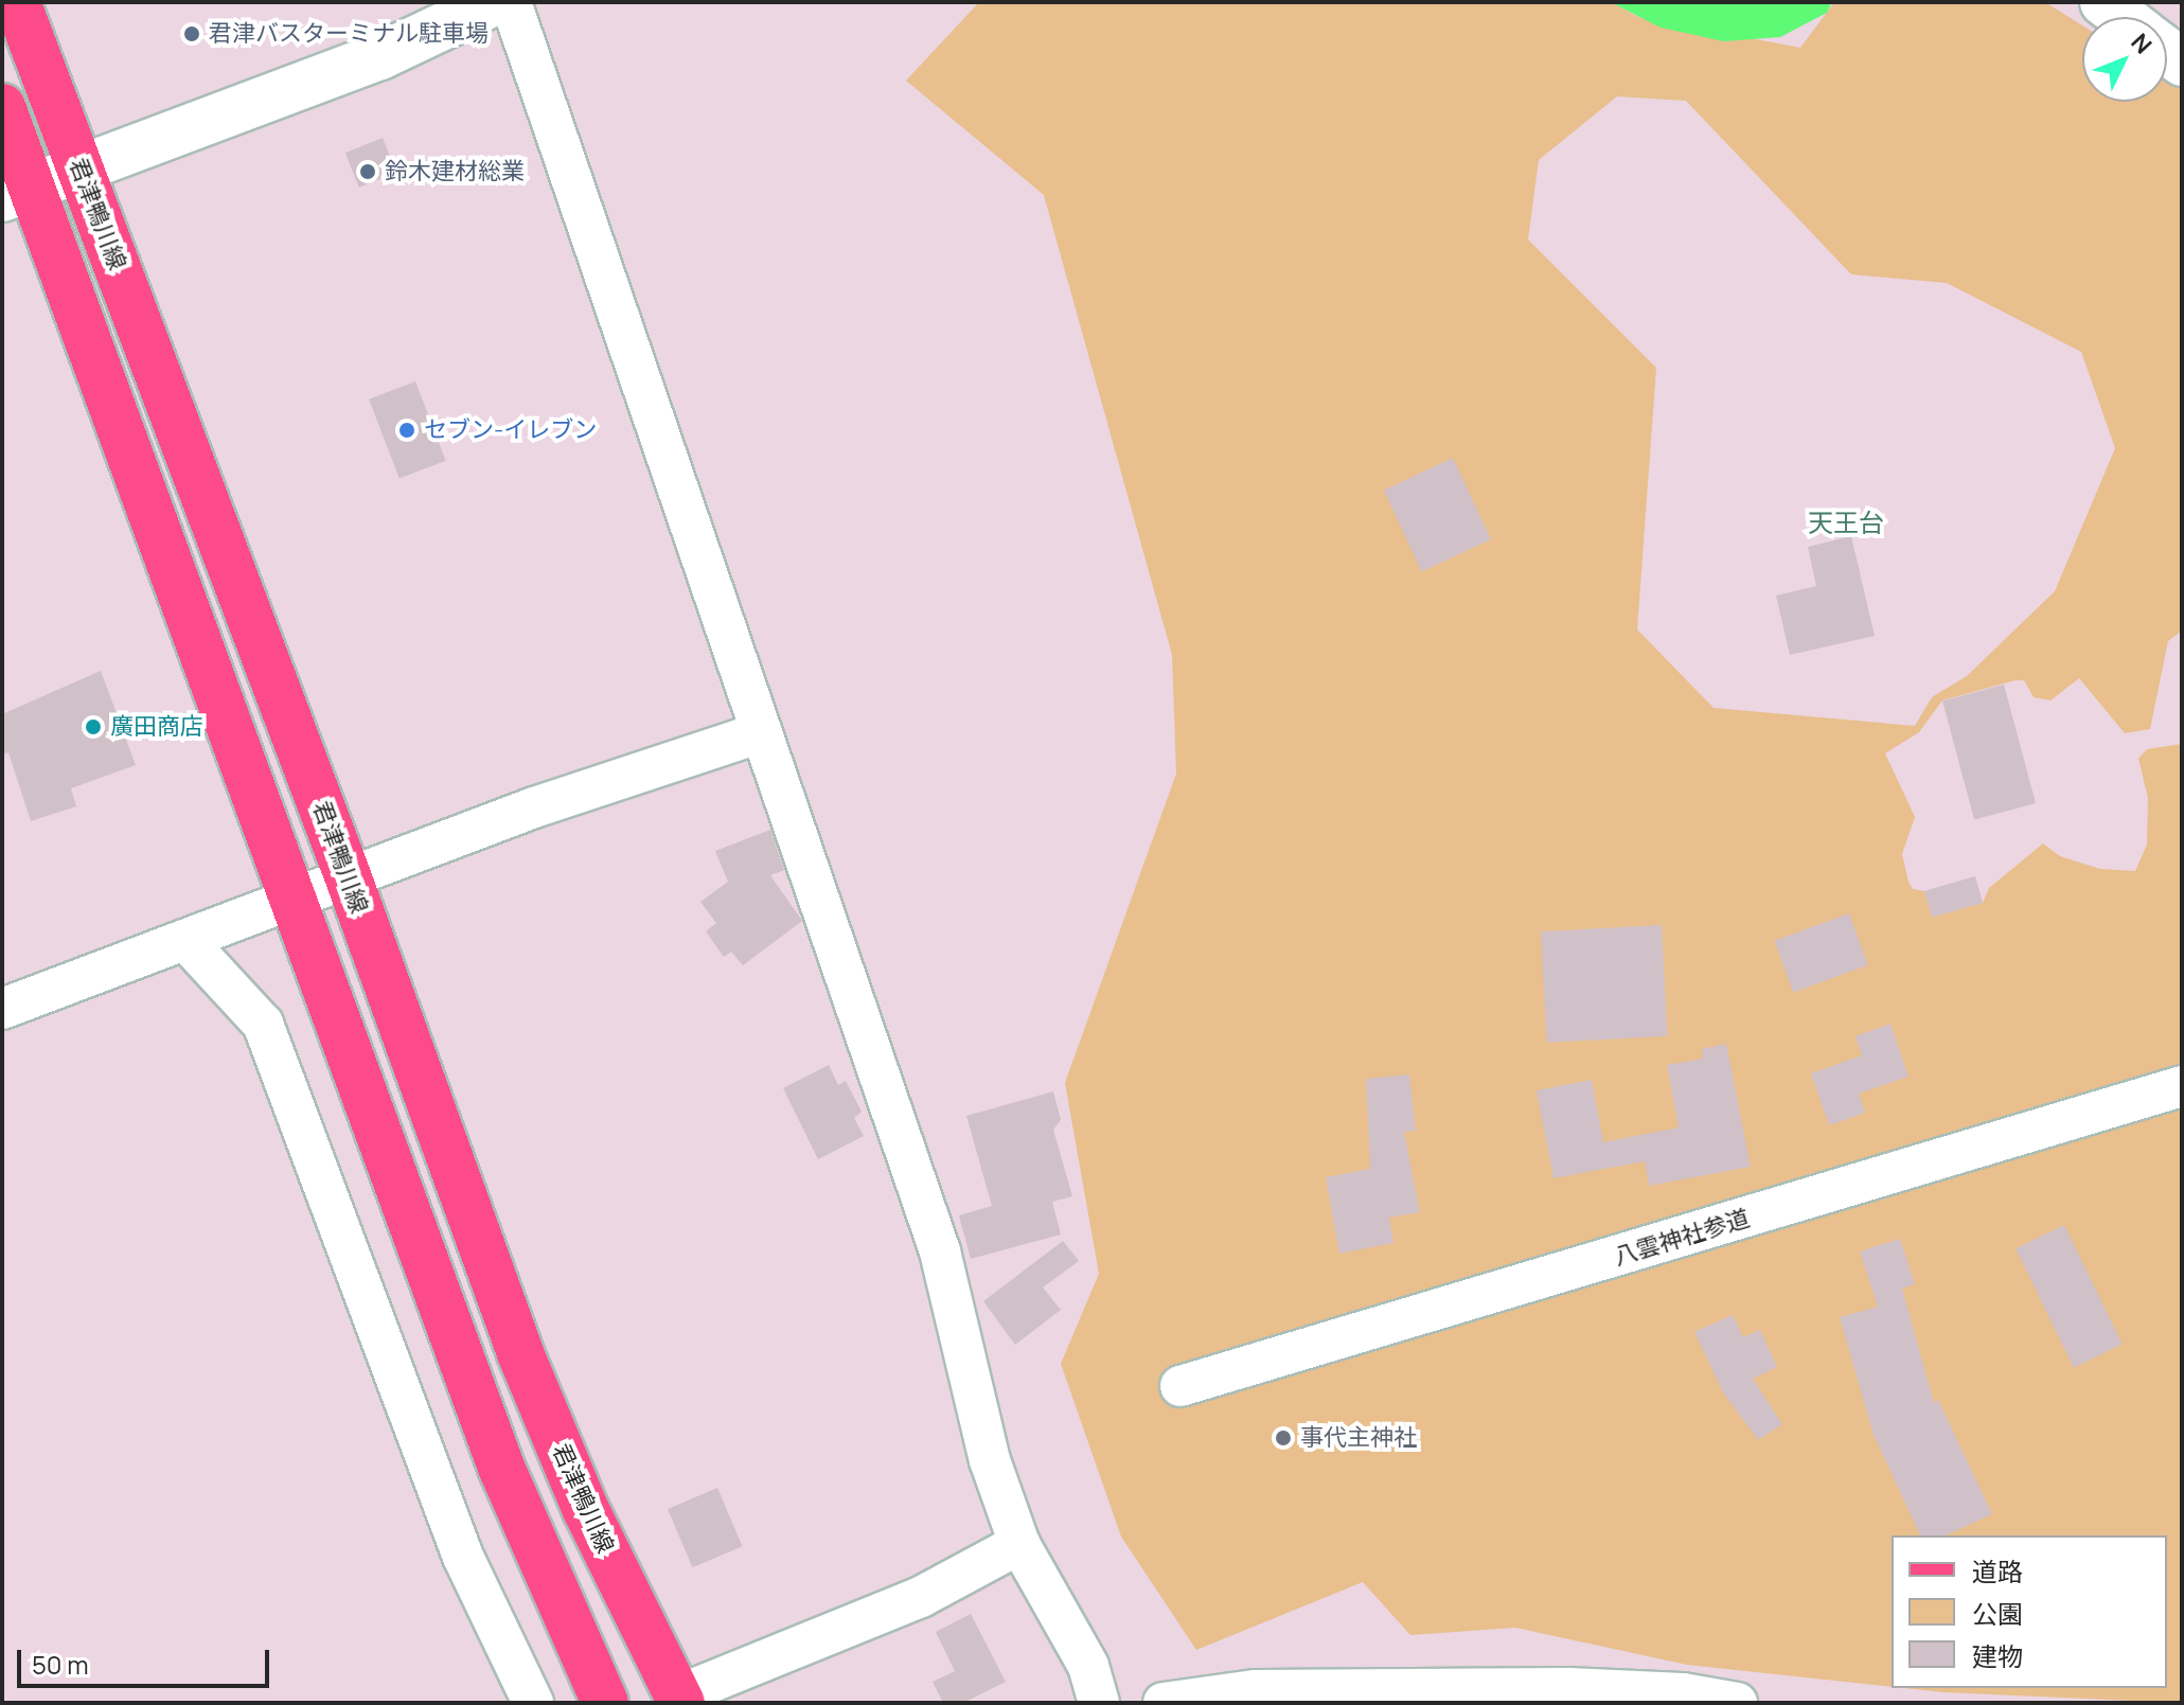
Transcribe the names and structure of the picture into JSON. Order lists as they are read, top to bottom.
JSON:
{
  "streets": {
    "main road": ["君津鴨川線"],
    "street": ["八雲神社参道"]
  },
  "districts": ["天王台"],
  "places": [
    "君津バスターミナル駐車場",
    "鈴木建材総業",
    "セブン-イレブン",
    "廣田商店",
    "事代主神社"
  ],
  "legend": ["道路", "公園", "建物"],
  "scale_bar": "50 m",
  "north": "top right"
}
